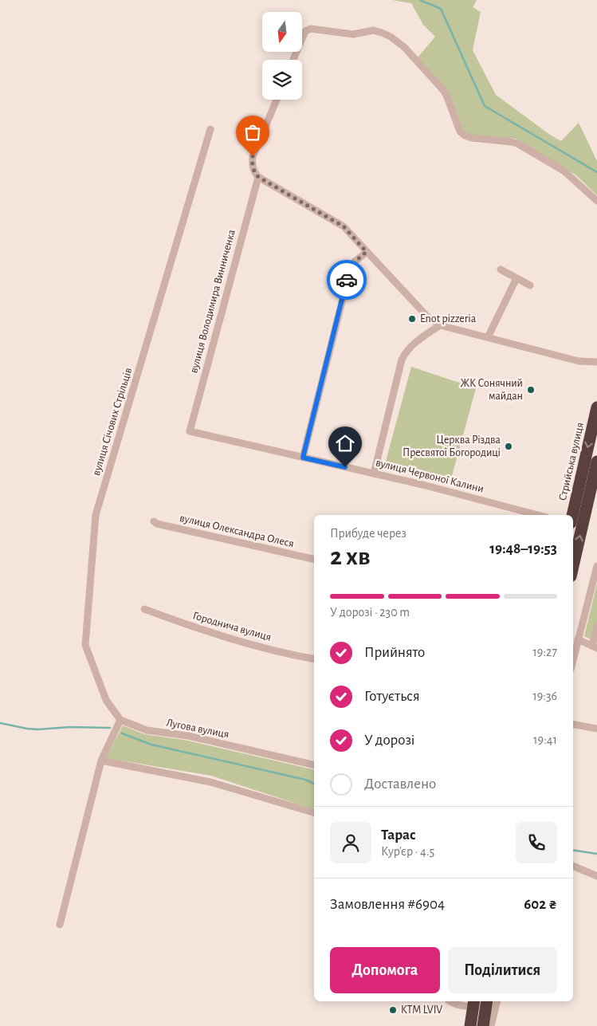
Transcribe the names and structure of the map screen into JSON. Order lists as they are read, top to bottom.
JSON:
{
  "streets": {
    "highway": ["Стрийська вулиця"],
    "street": [
      "вулиця Володимира Винниченка",
      "вулиця Січових Стрільців",
      "вулиця Червоної Калини",
      "вулиця Олександра Олеся",
      "Городнича вулиця",
      "Лугова вулиця"
    ]
  },
  "crossings": [
    ["вулиця Володимира Винниченка", "вулиця Червоної Калини"],
    ["вулиця Січових Стрільців", "Лугова вулиця"]
  ],
  "places": [
    "Enot pizzeria",
    "ЖК Сонячний майдан",
    "Церква Різдва Пресвятої Богородиці",
    "KTM LVIV"
  ],
  "north": "bottom",
  "page": {
    "heading": ["2 хв", "Прибуде через", "19:48–19:53"],
    "panel": [
      "Тарас",
      "Кур’єр · 4.5",
      "Замовлення #6904",
      "602 ₴"
    ],
    "bar": "У дорозі · 230 m",
    "list": [
      ["Прийнято", "19:27"],
      ["Готується", "19:36"],
      ["У дорозі", "19:41"],
      "Доставлено"
    ],
    "buttons": ["Допомога", "Поділитися"]
  }
}
